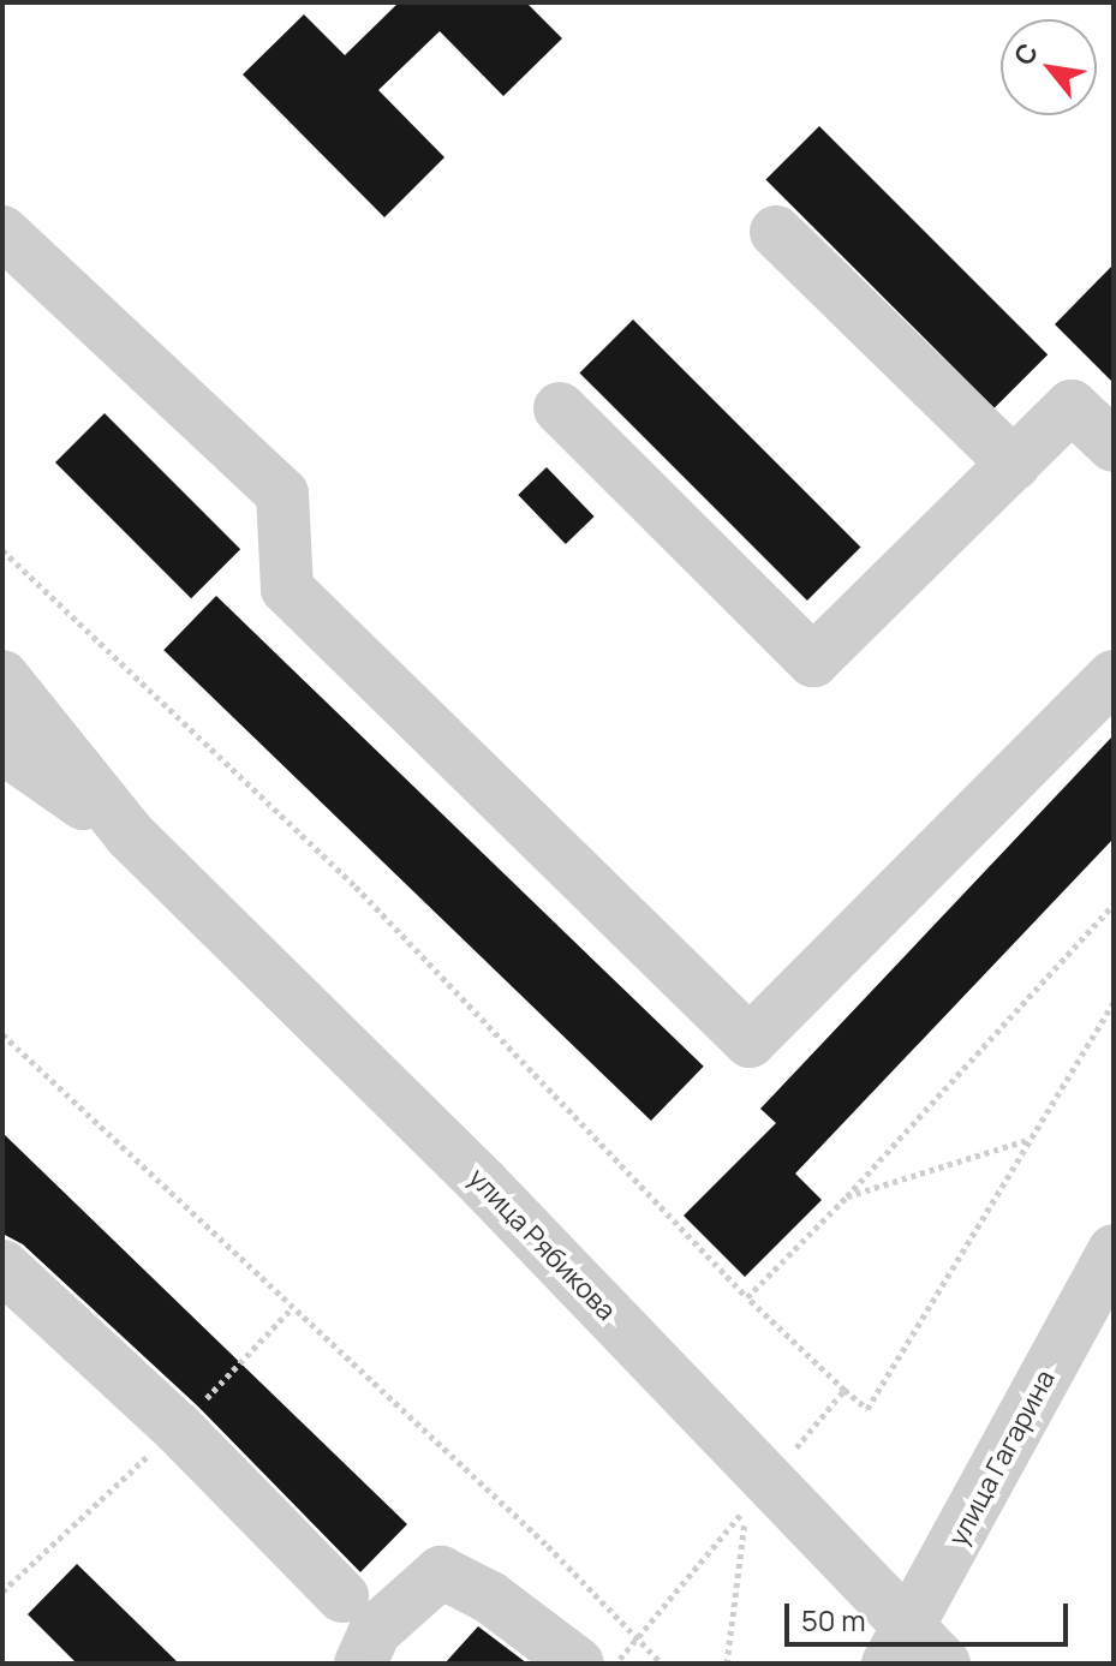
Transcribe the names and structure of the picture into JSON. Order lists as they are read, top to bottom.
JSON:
{
  "streets": {
    "street": ["улица Рябикова", "улица Гагарина"]
  },
  "crossings": [
    ["улица Рябикова", "улица Гагарина"]
  ],
  "scale_bar": "50 m",
  "north": "top left"
}
